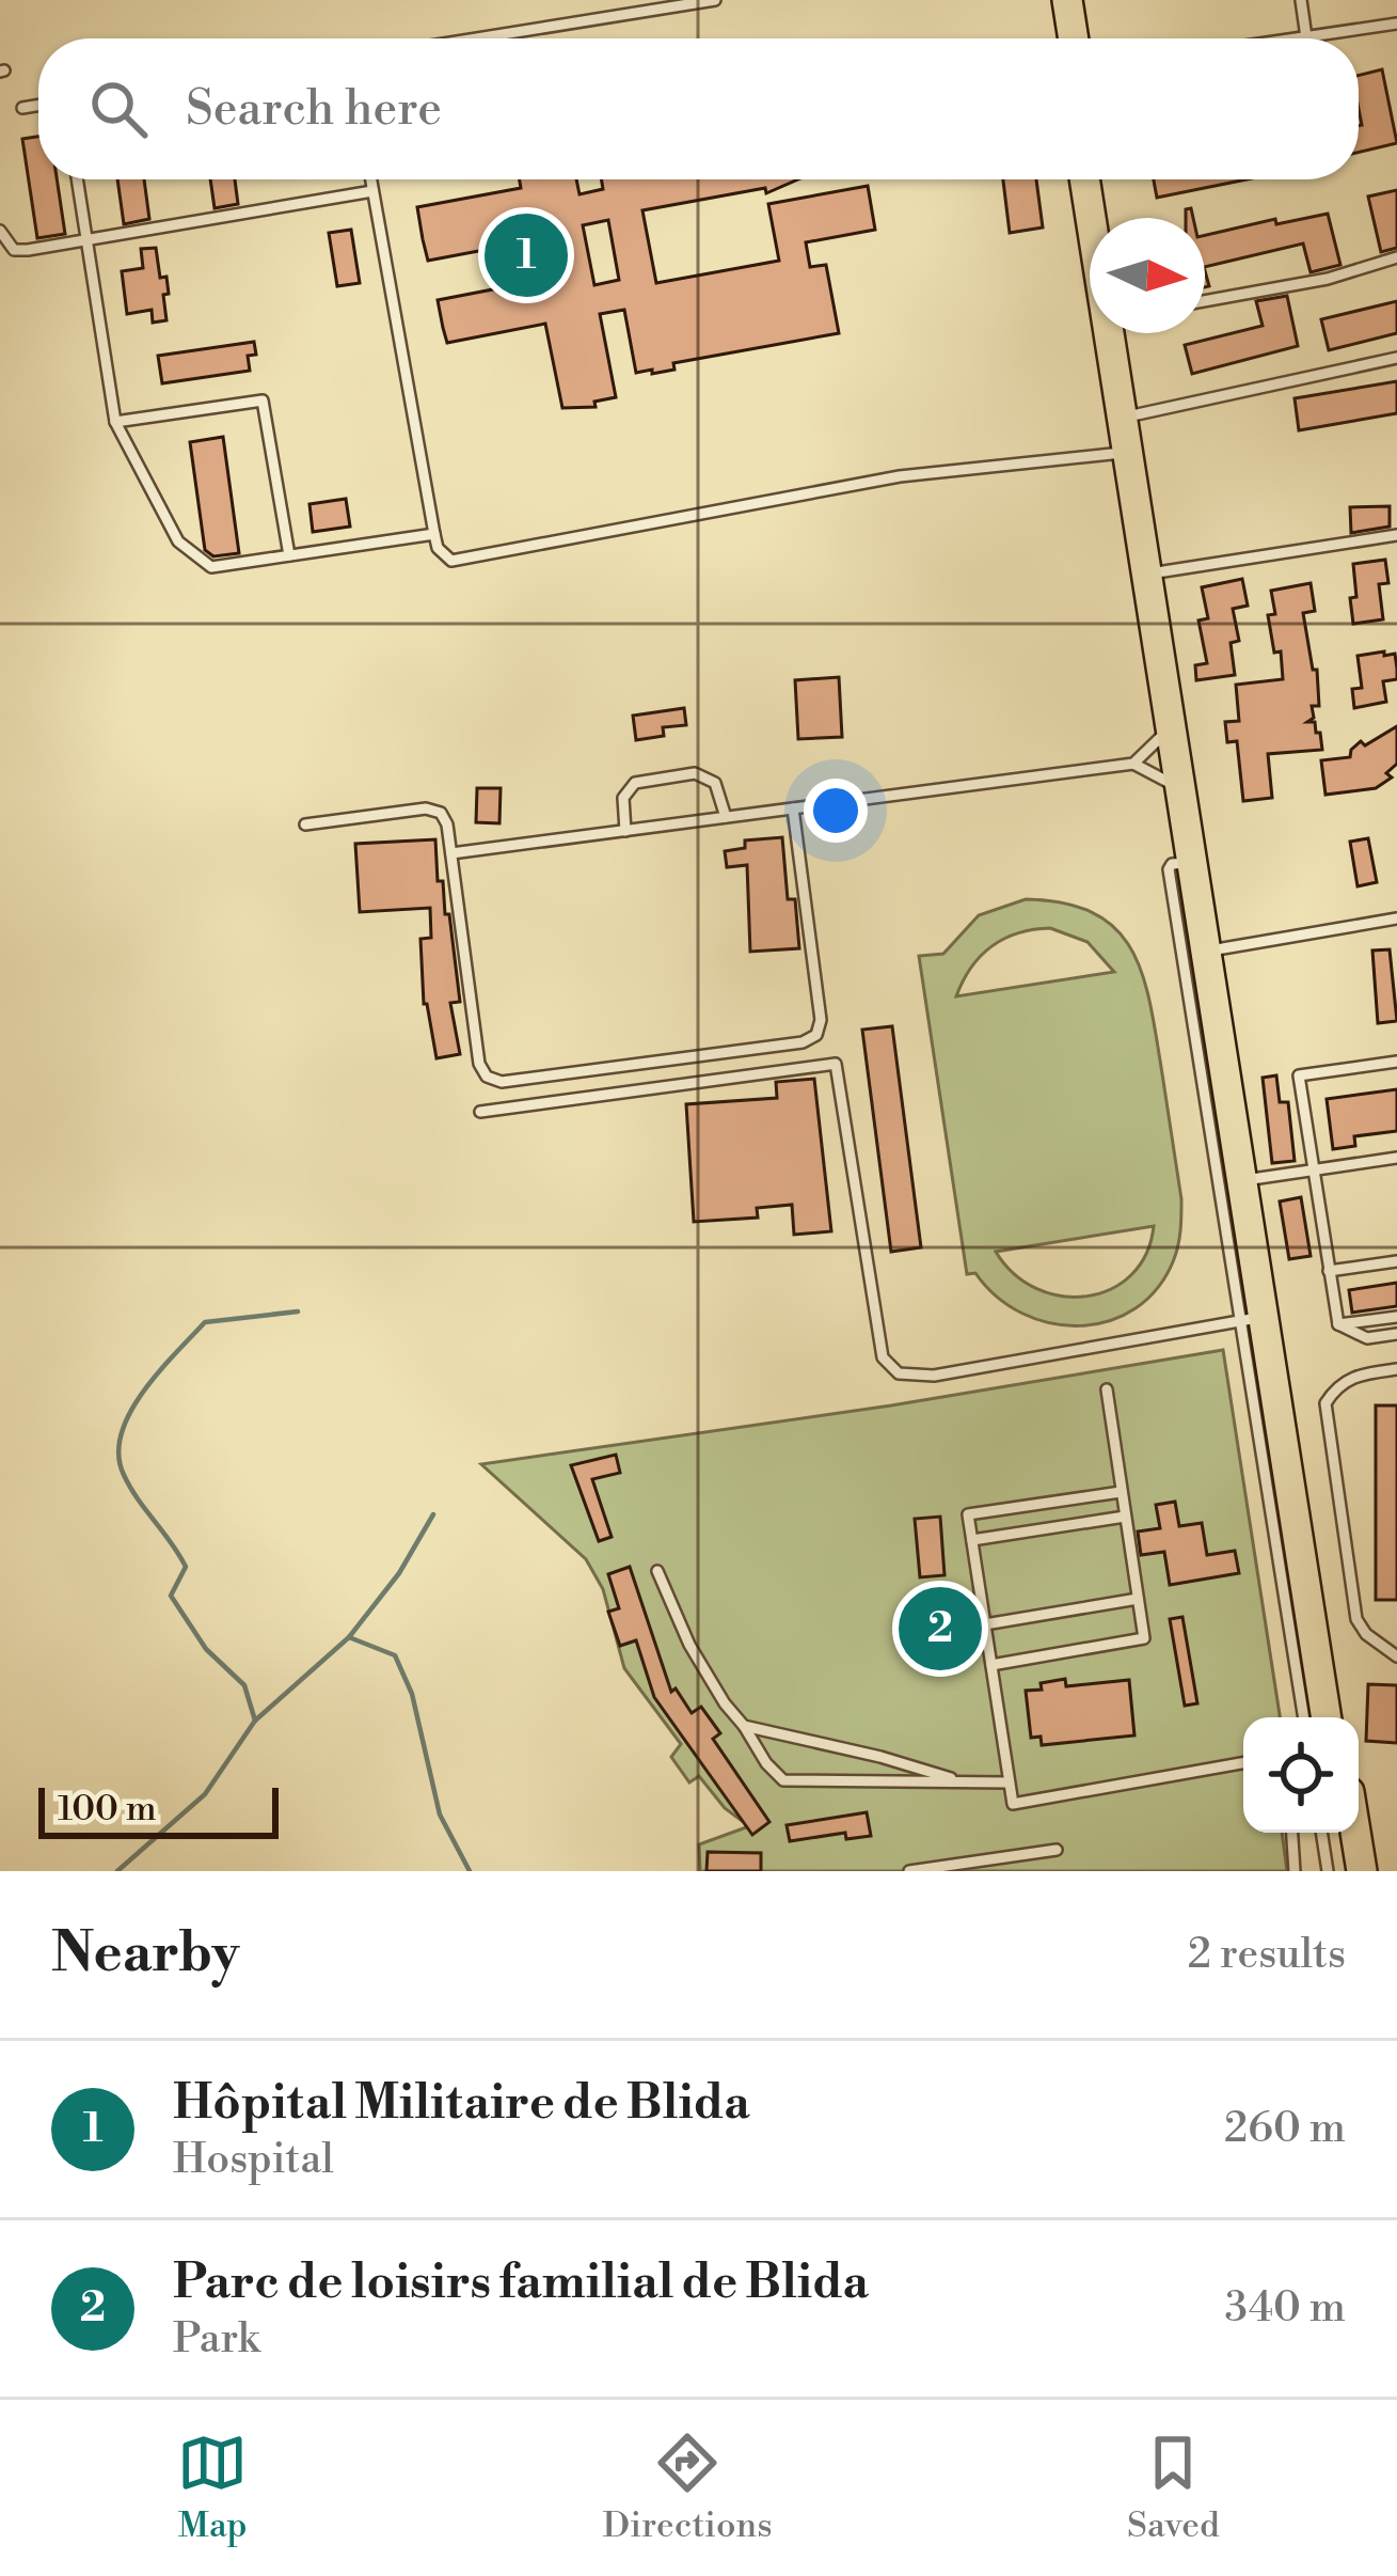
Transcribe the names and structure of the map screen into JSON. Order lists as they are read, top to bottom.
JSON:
{
  "scale_bar": "100 m",
  "north": "right",
  "page": {
    "search": "Search here",
    "pins": ["1", "2"],
    "scale": "100 m",
    "heading": ["Nearby", "2 results"],
    "list": [
      {
        "mark": "1",
        "name": "Hôpital Militaire de Blida",
        "note": "Hospital",
        "value": "260 m"
      },
      {
        "mark": "2",
        "name": "Parc de loisirs familial de Blida",
        "note": "Park",
        "value": "340 m"
      }
    ],
    "nav": ["Map", "Directions", "Saved"]
  }
}
